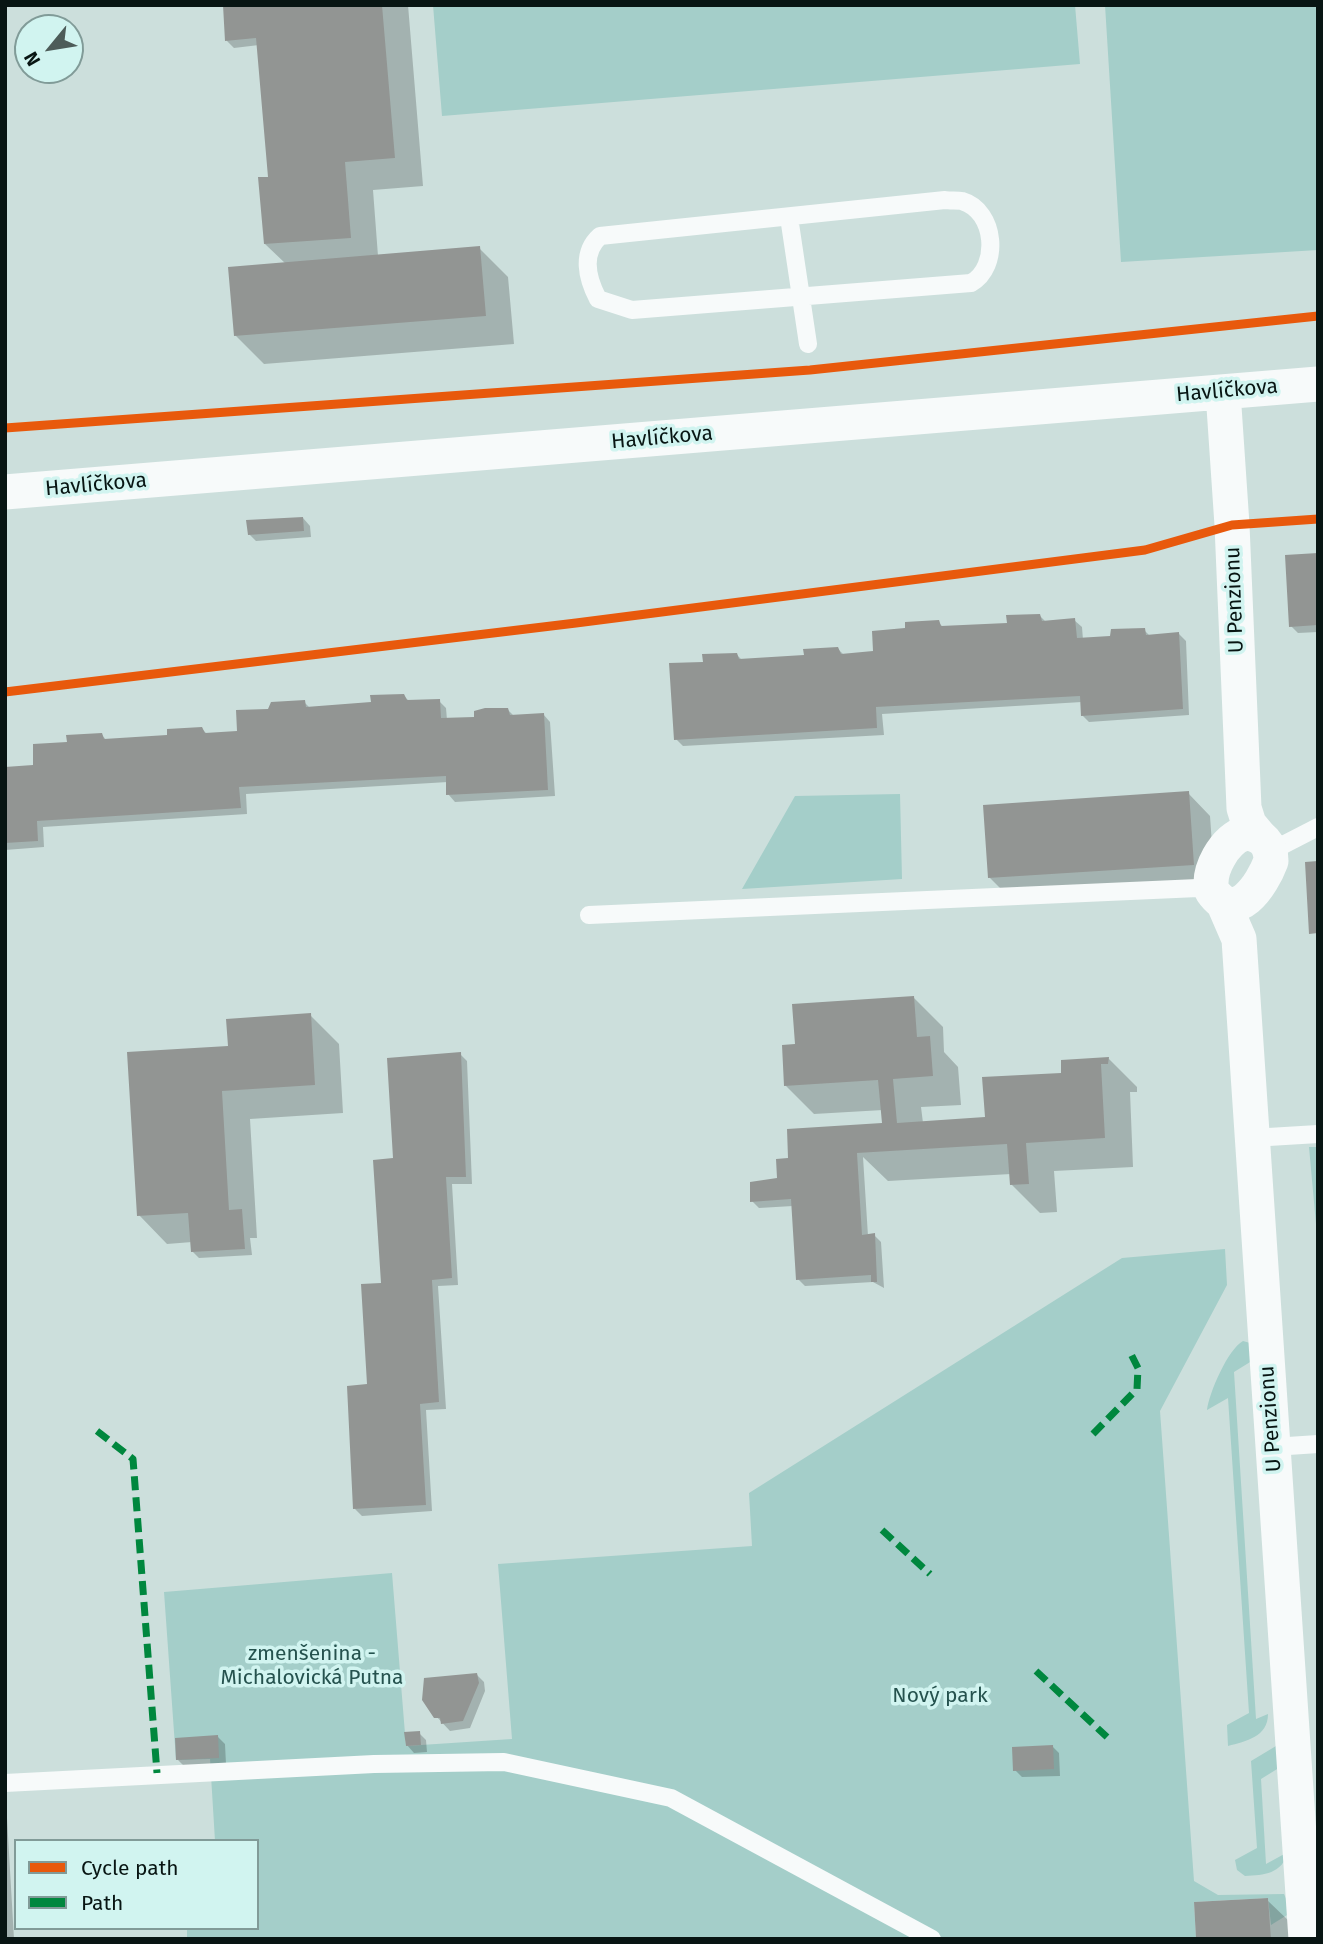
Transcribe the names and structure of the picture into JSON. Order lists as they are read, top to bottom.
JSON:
{
  "streets": {
    "street": ["Havlíčkova", "U Penzionu"]
  },
  "crossings": [
    ["Havlíčkova", "U Penzionu"]
  ],
  "parks": ["zmenšenina - Michalovická Putna", "Nový park"],
  "legend": ["Cycle path", "Path"],
  "north": "bottom left"
}
